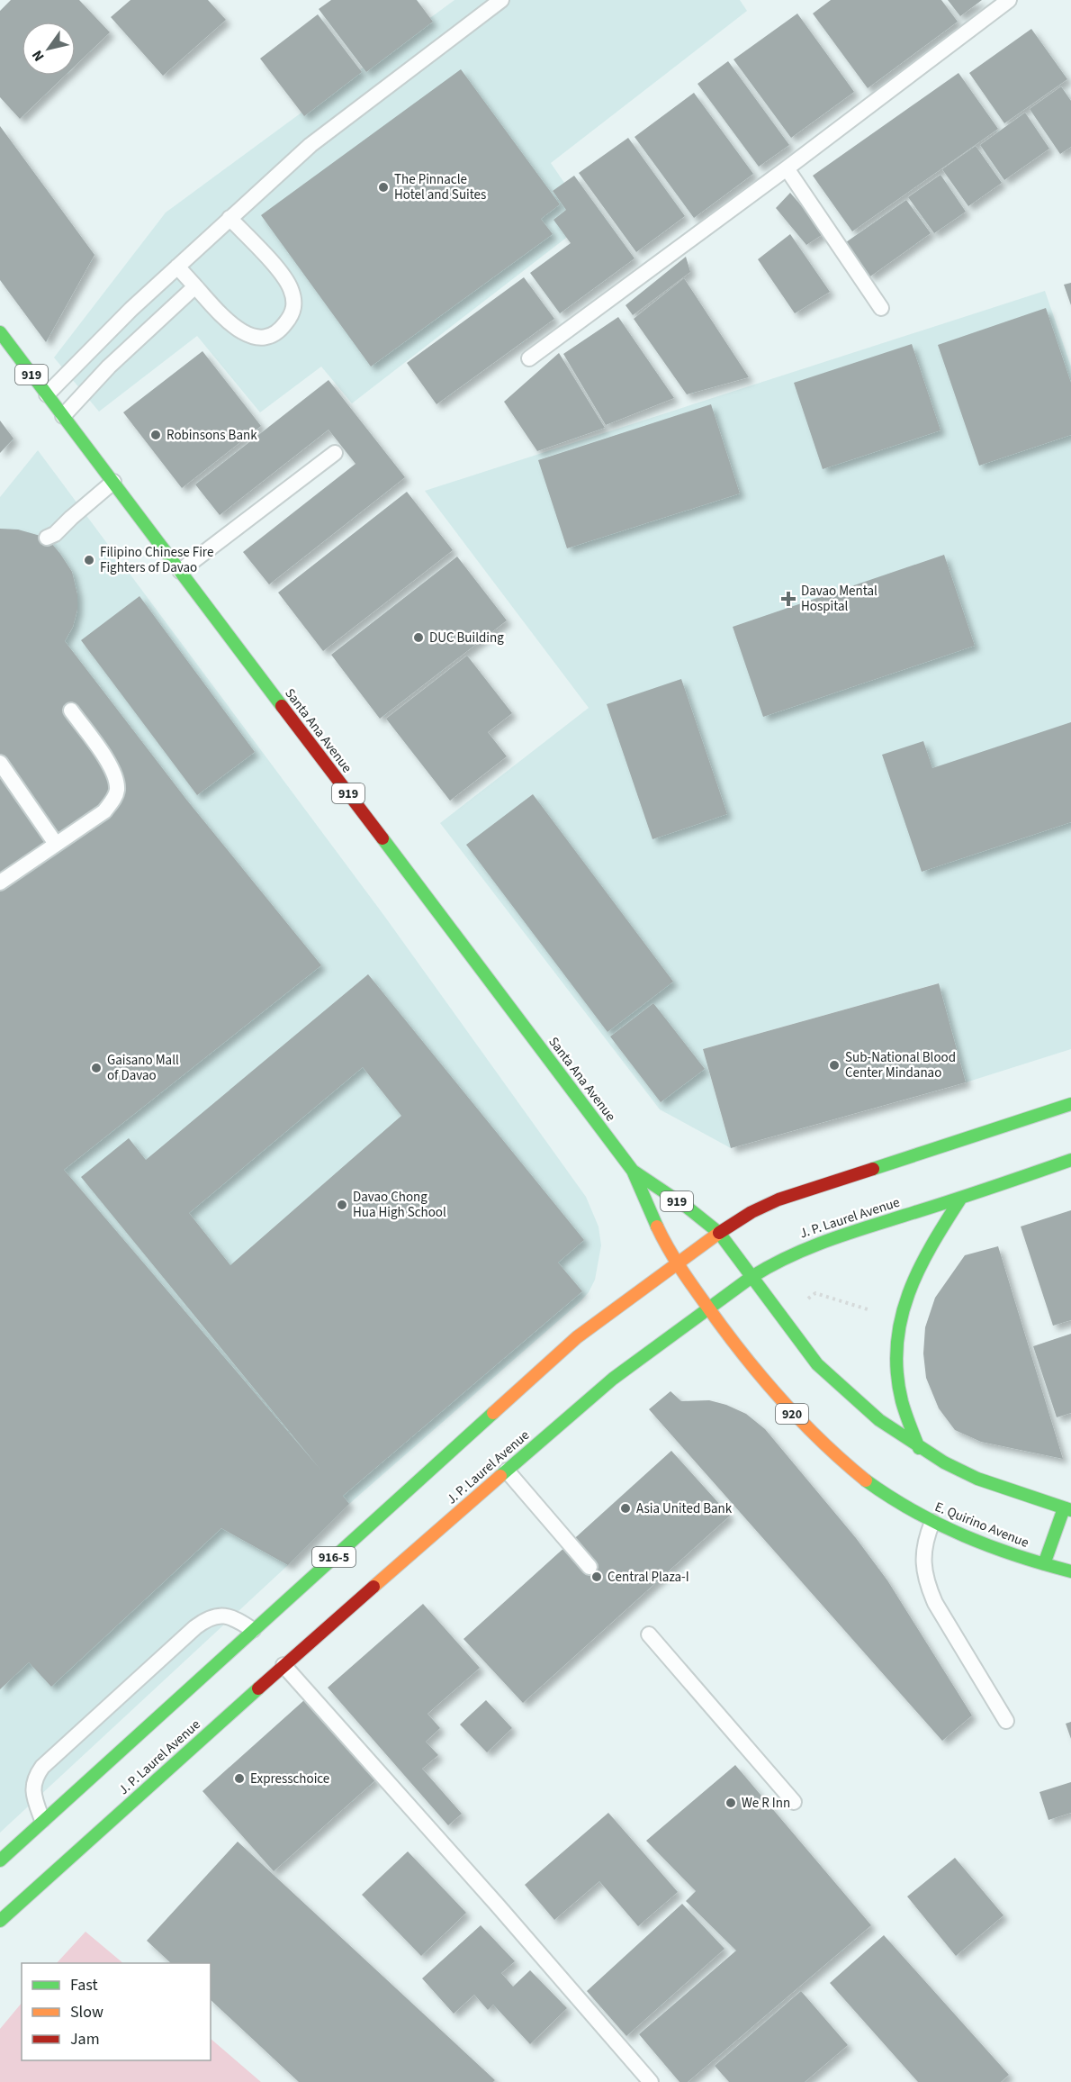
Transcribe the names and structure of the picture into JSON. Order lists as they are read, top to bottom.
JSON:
{
  "streets": {
    "main road": [
      "919",
      "Santa Ana Avenue",
      "J. P. Laurel Avenue",
      "920",
      "E. Quirino Avenue",
      "916-5"
    ]
  },
  "crossings": [
    ["919", "Santa Ana Avenue"],
    ["919", "J. P. Laurel Avenue"],
    ["919", "E. Quirino Avenue"],
    ["919", "916-5"],
    ["Santa Ana Avenue", "916-5"],
    ["J. P. Laurel Avenue", "E. Quirino Avenue"]
  ],
  "places": {
    "other": [
      "The Pinnacle Hotel and Suites",
      "Robinsons Bank",
      "Filipino Chinese Fire Fighters of Davao",
      "DUC Building",
      "Sub-National Blood Center Mindanao",
      "Gaisano Mall of Davao",
      "Davao Chong Hua High School",
      "Asia United Bank",
      "Central Plaza-I",
      "Expresschoice",
      "We R Inn"
    ],
    "health": ["Davao Mental Hospital"]
  },
  "legend": ["Fast", "Slow", "Jam"],
  "north": "bottom left"
}
